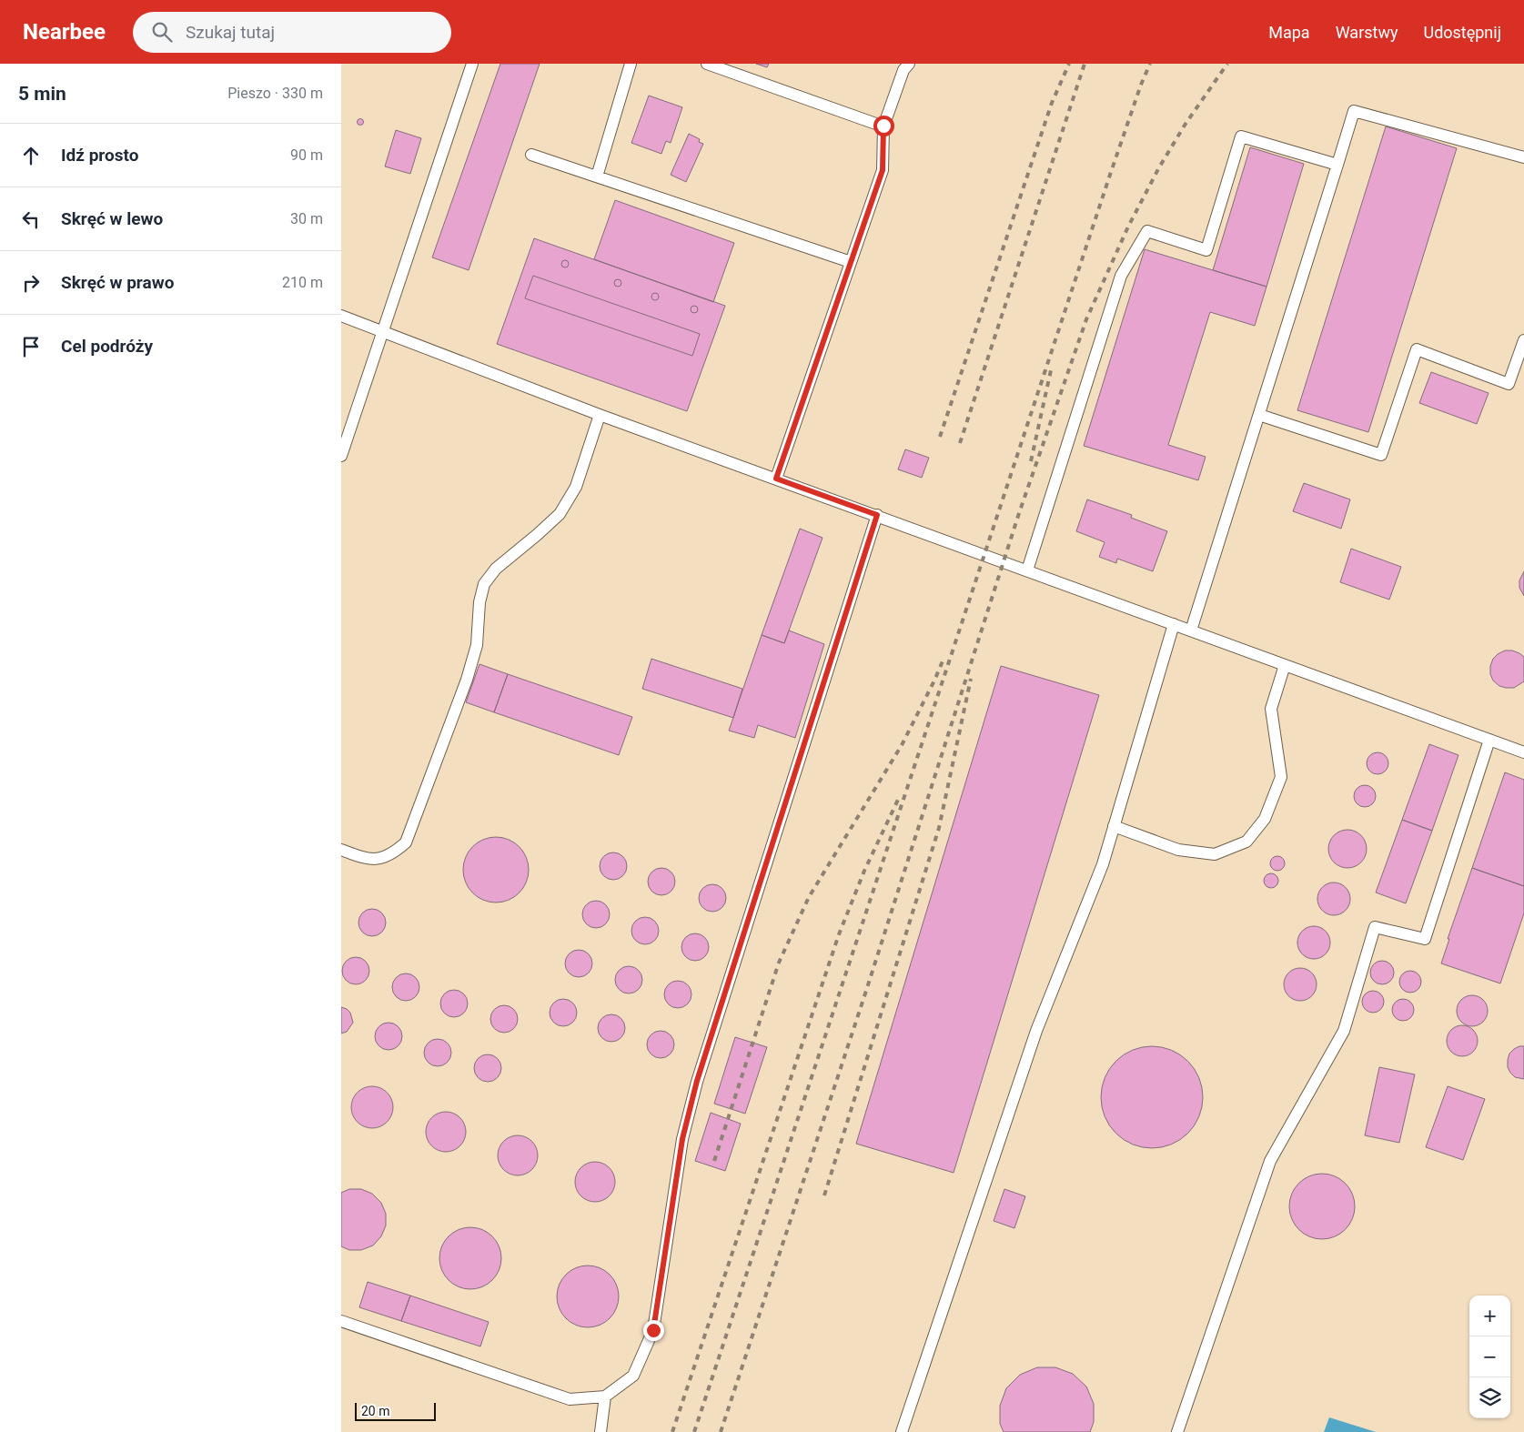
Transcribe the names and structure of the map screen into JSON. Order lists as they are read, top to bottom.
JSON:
{
  "scale_bar": "20 m",
  "page": {
    "header": "Nearbee",
    "search": "Szukaj tutaj",
    "nav": ["Mapa", "Warstwy", "Udostępnij"],
    "heading": ["5 min", "Pieszo · 330 m"],
    "list": [
      ["Idź prosto", "90 m"],
      ["Skręć w lewo", "30 m"],
      ["Skręć w prawo", "210 m"],
      "Cel podróży"
    ],
    "map_buttons": ["+", "−"],
    "scale": "20 m"
  }
}
